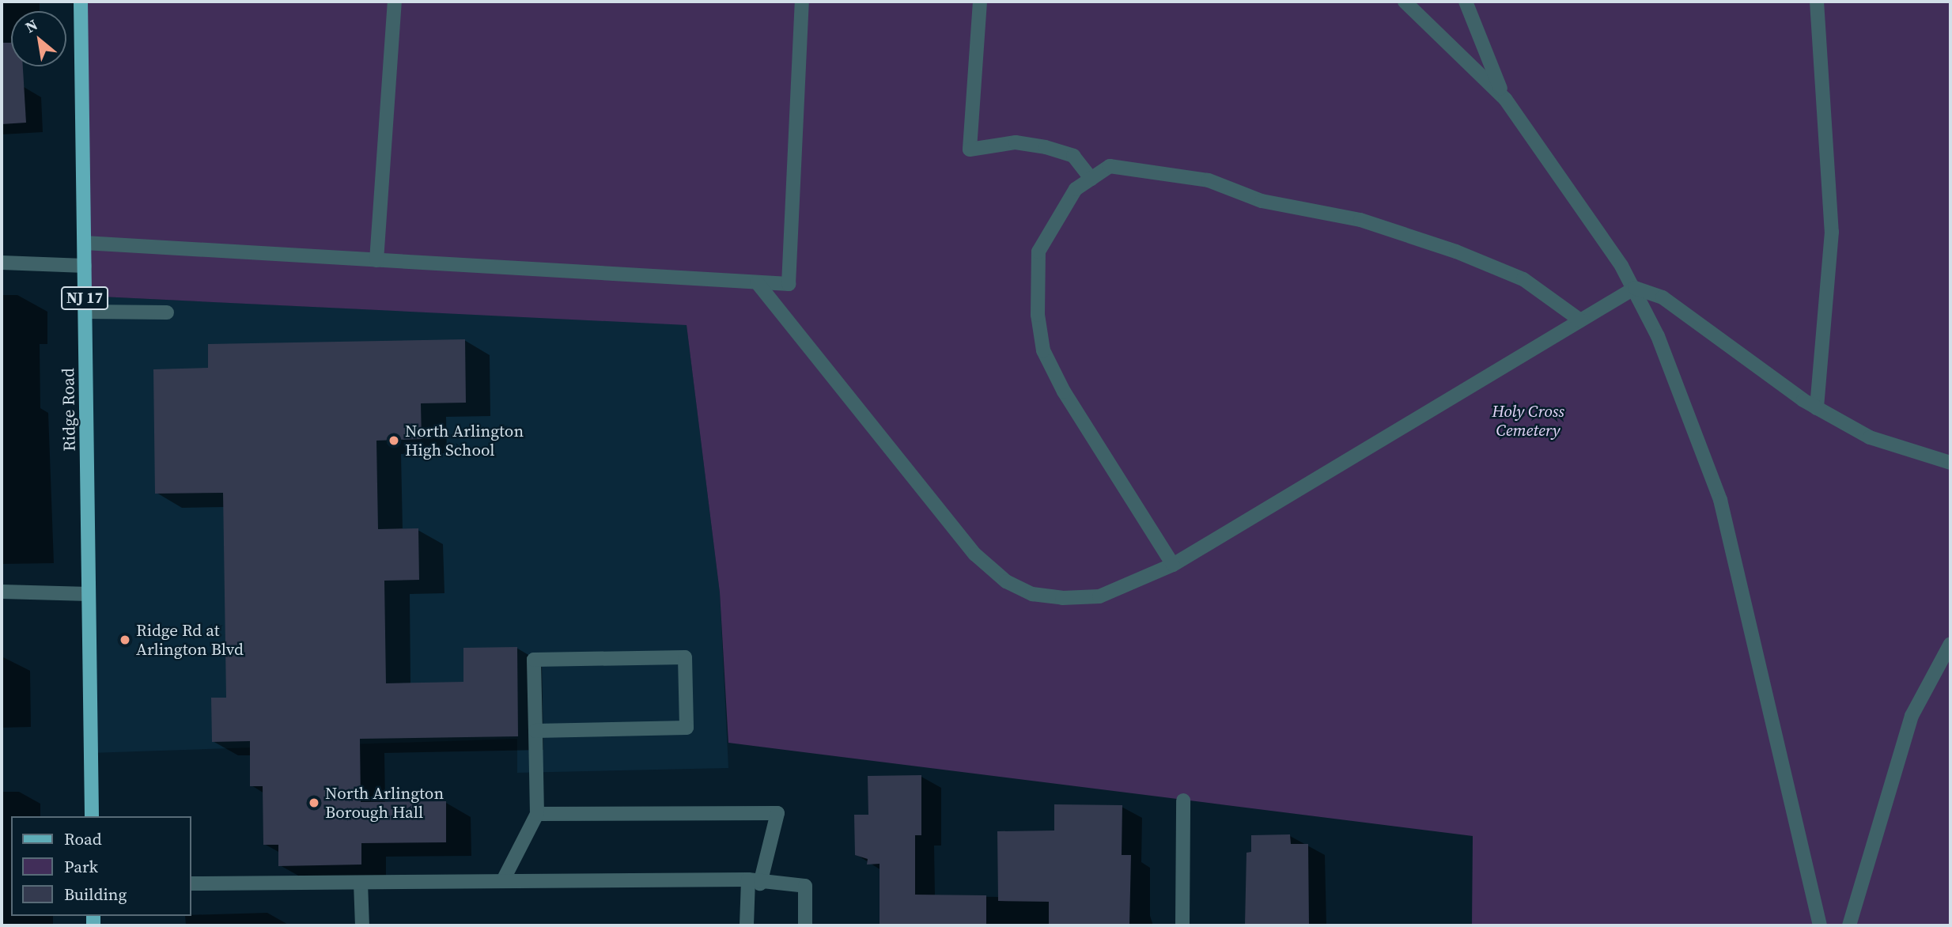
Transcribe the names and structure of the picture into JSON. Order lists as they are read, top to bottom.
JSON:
{
  "streets": {
    "main road": ["NJ 17", "Ridge Road"]
  },
  "parks": ["Holy Cross Cemetery"],
  "places": ["North Arlington High School", "Ridge Rd at Arlington Blvd", "North Arlington Borough Hall"],
  "legend": ["Road", "Park", "Building"],
  "north": "top left"
}
